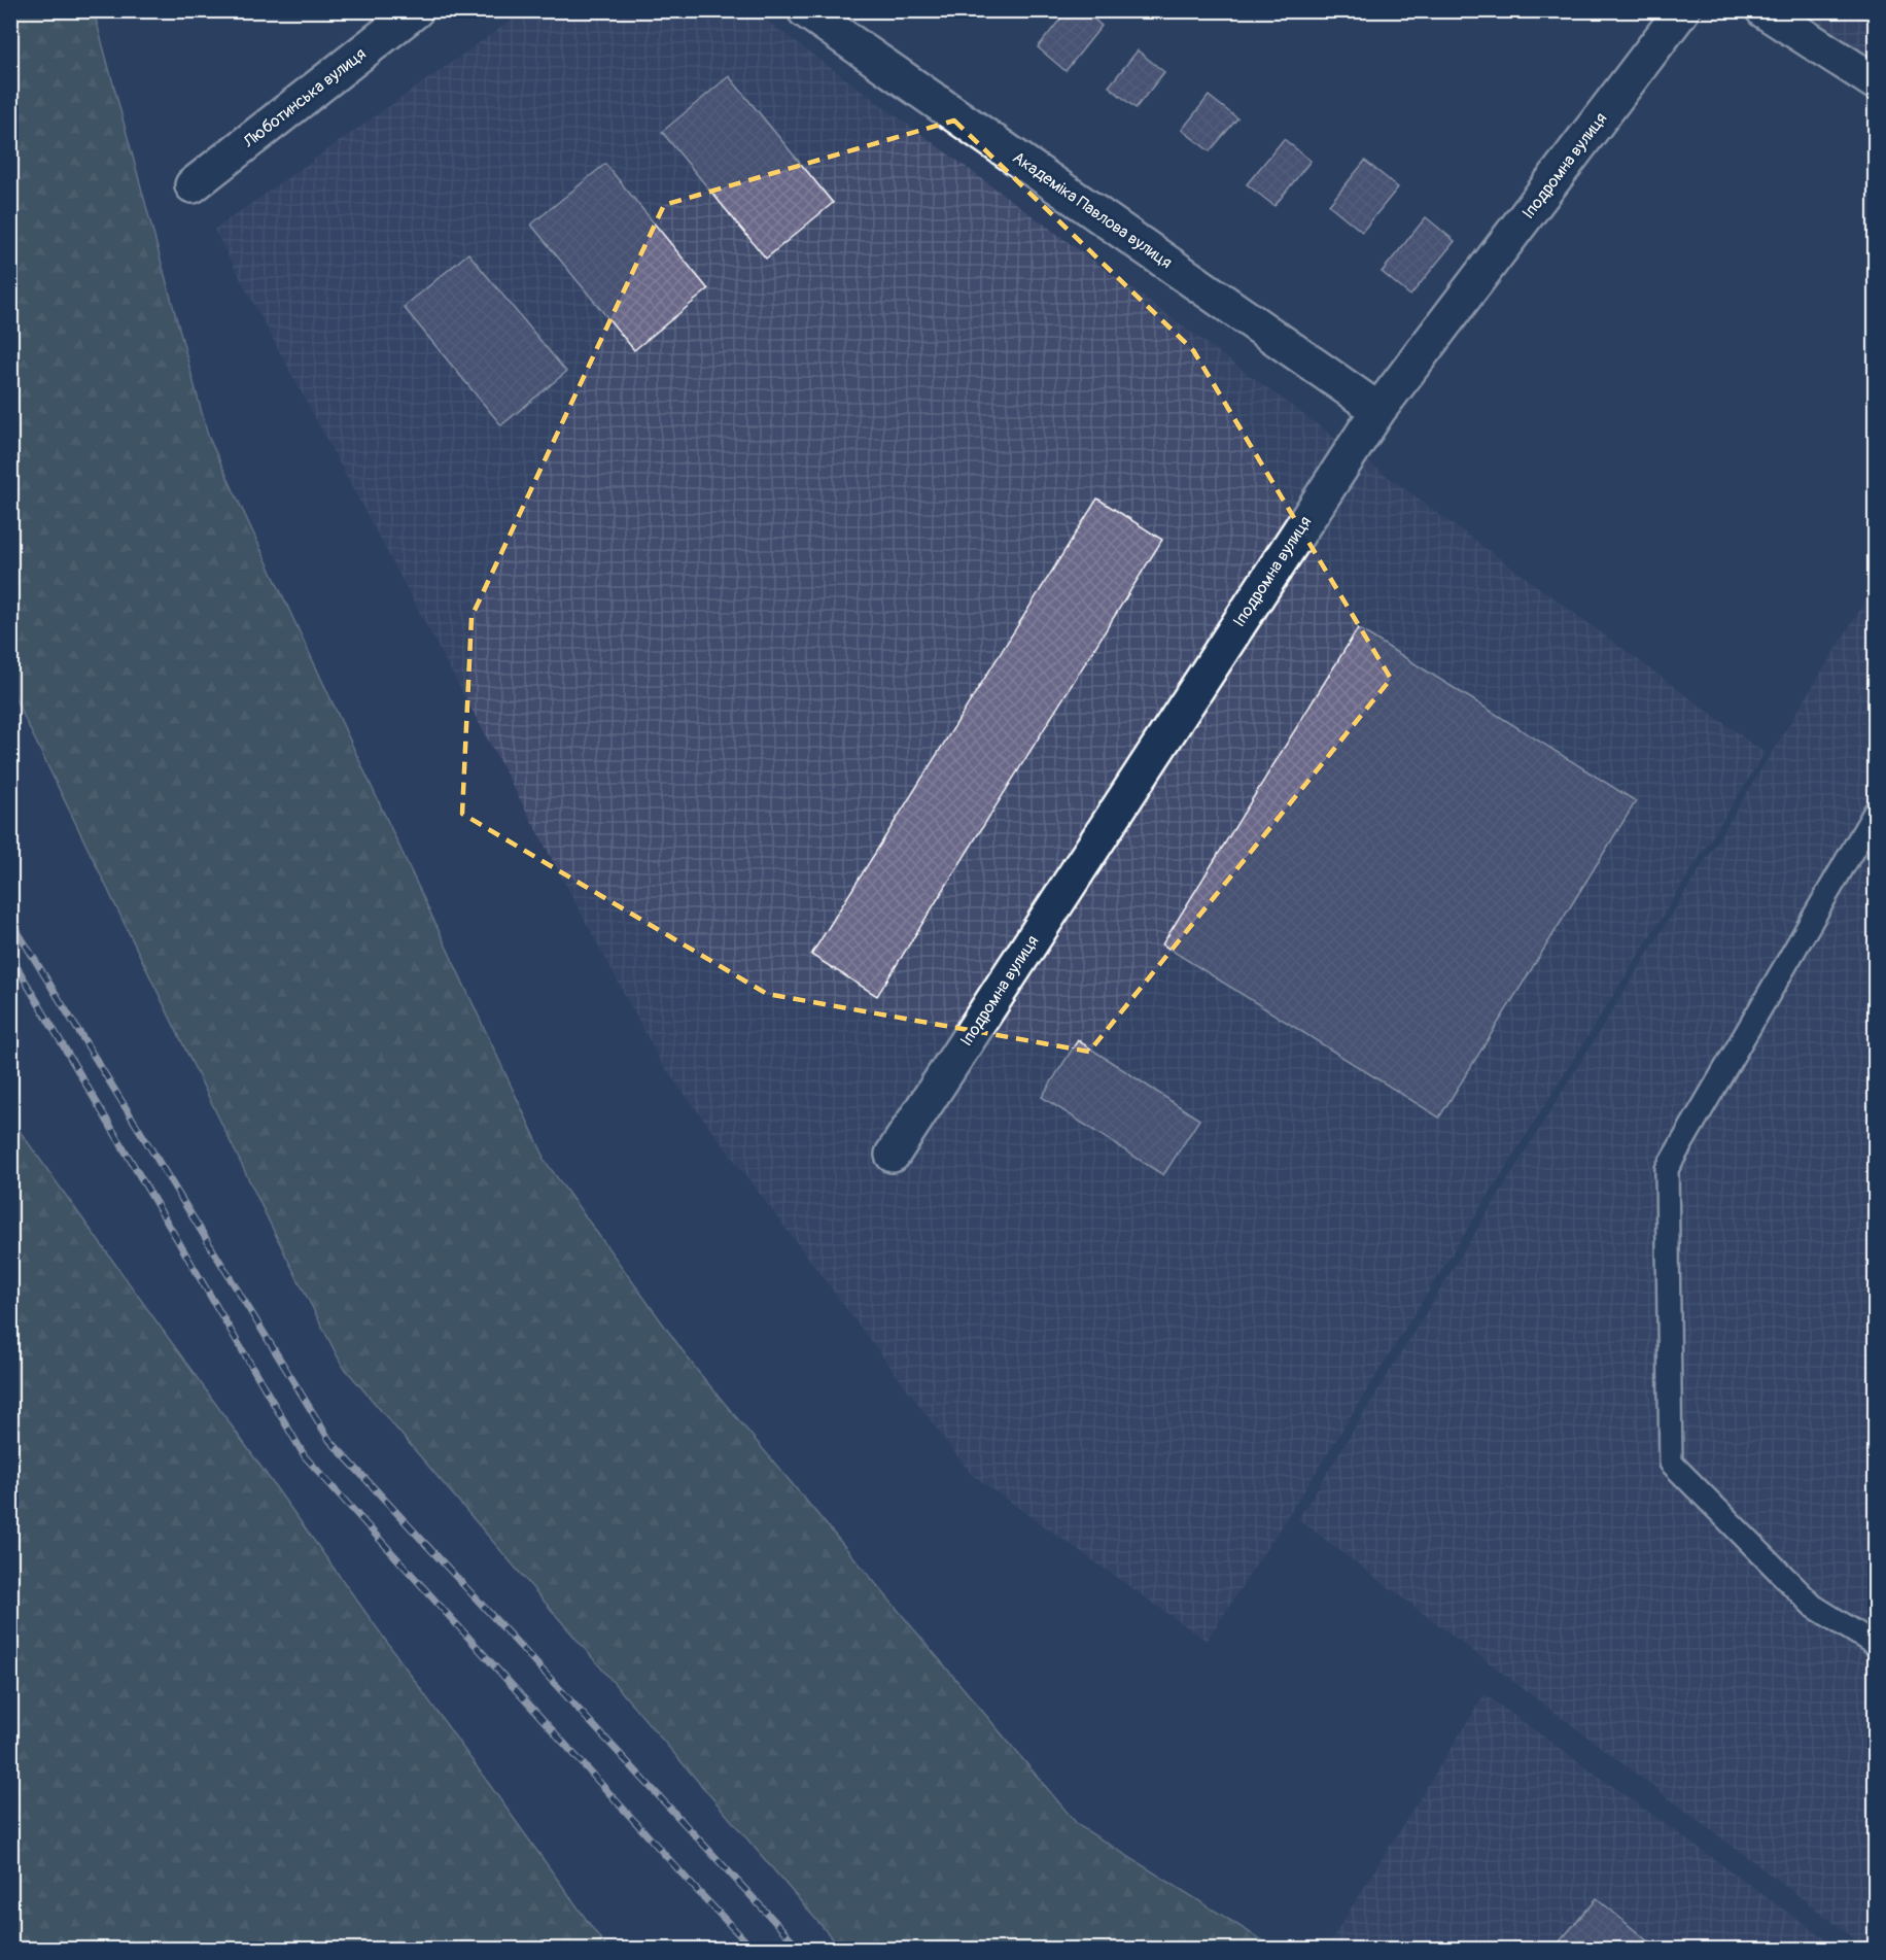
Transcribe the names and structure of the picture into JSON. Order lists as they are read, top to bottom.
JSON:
{
  "streets": {
    "street": ["Люботинська вулиця", "Іподромна вулиця", "Академіка Павлова вулиця"]
  },
  "crossings": [
    ["Іподромна вулиця", "Академіка Павлова вулиця"]
  ]
}
